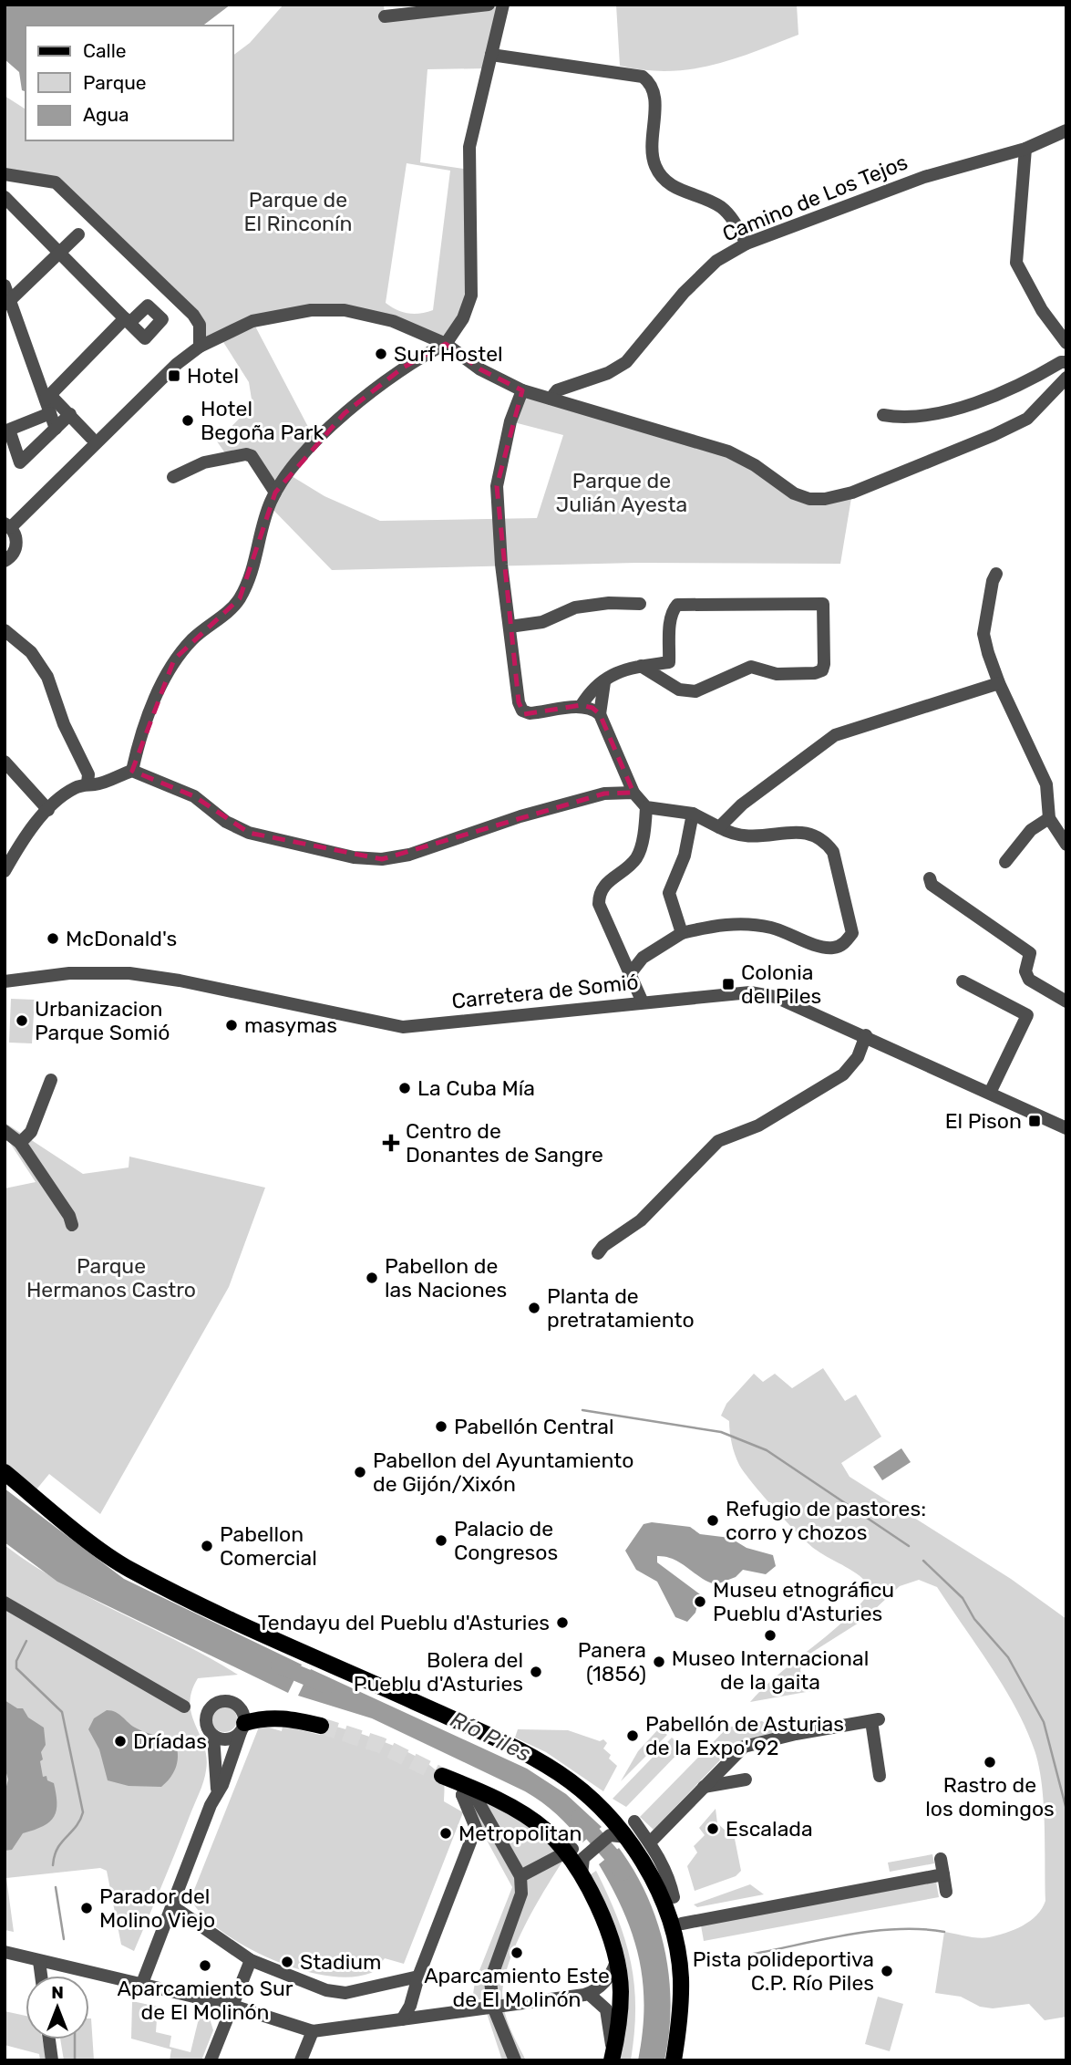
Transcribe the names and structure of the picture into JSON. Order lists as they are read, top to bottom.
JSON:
{
  "streets": {
    "street": ["Camino de Los Tejos", "Carretera de Somió"]
  },
  "water": ["Río Piles"],
  "parks": ["Parque de El Rinconín", "Parque de Julián Ayesta", "Parque Hermanos Castro"],
  "places": {
    "other": [
      "Surf Hostel",
      "Hotel Begoña Park",
      "McDonald's",
      "Urbanizacion Parque Somió",
      "masymas",
      "La Cuba Mía",
      "Pabellon de las Naciones",
      "Planta de pretratamiento",
      "Pabellón Central",
      "Pabellon del Ayuntamiento de Gijón/Xixón",
      "Refugio de pastores: corro y chozos",
      "Palacio de Congresos",
      "Pabellon Comercial",
      "Museu etnográficu Pueblu d'Asturies",
      "Tendayu del Pueblu d'Asturies",
      "Museo Internacional de la gaita",
      "Panera (1856)",
      "Bolera del Pueblu d'Asturies",
      "Pabellón de Asturias de la Expo' 92",
      "Dríadas",
      "Rastro de los domingos",
      "Escalada",
      "Metropolitan",
      "Parador del Molino Viejo",
      "Aparcamiento Este de El Molinón",
      "Stadium",
      "Aparcamiento Sur de El Molinón",
      "Pista polideportiva C.P. Río Piles"
    ],
    "transit": ["Hotel", "Colonia del Piles", "El Pison"],
    "health": ["Centro de Donantes de Sangre"]
  },
  "legend": ["Calle", "Parque", "Agua"],
  "north": "top"
}
